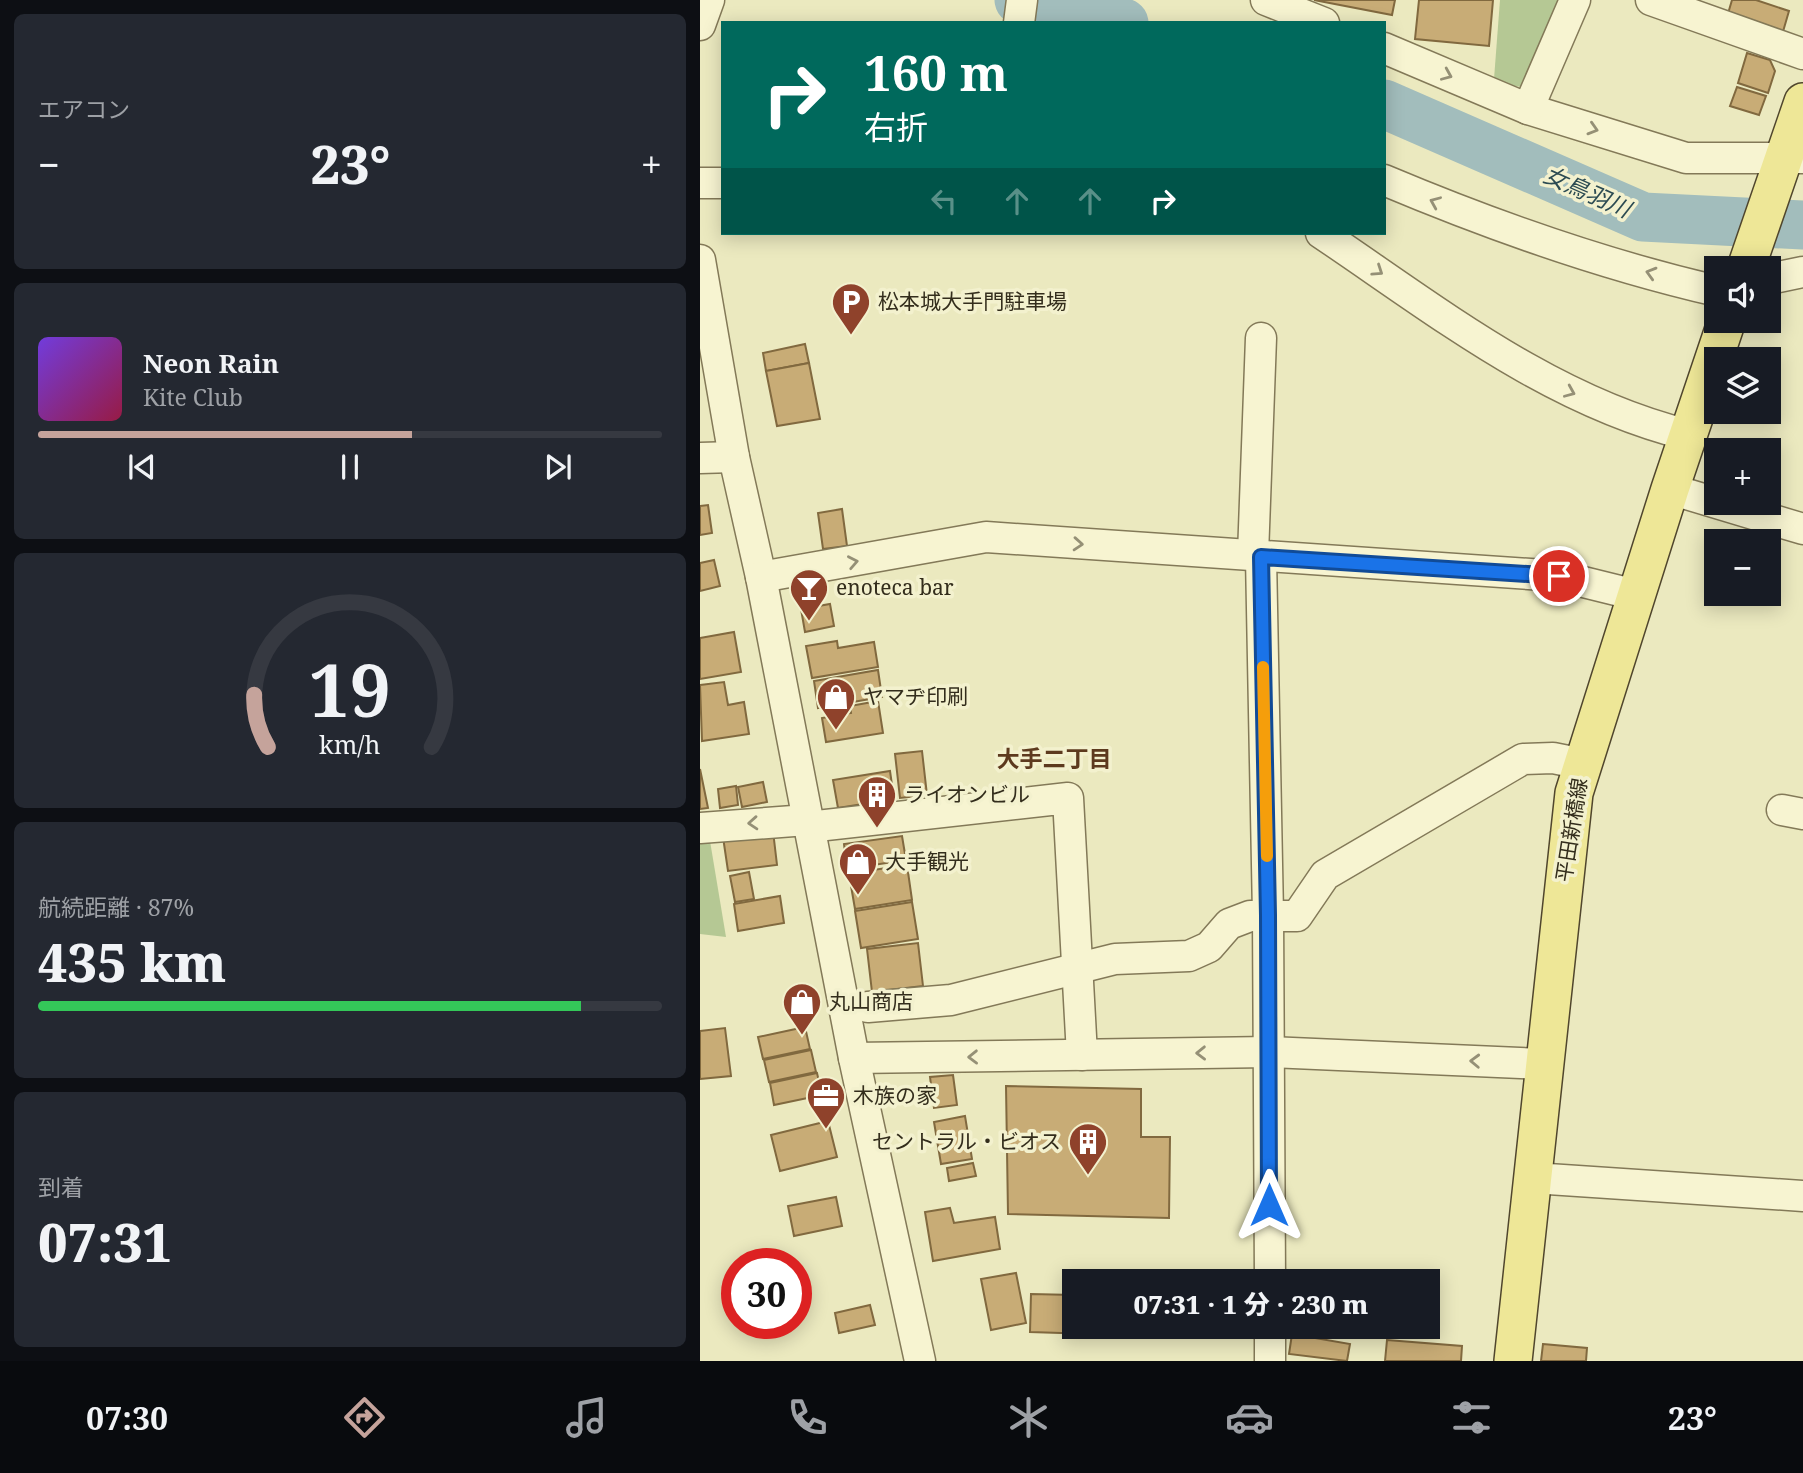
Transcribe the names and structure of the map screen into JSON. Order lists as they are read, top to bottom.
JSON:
{
  "streets": {
    "main road": ["平田新橋線"]
  },
  "districts": ["大手二丁目"],
  "water": ["女鳥羽川"],
  "places": {
    "parking": ["松本城大手門駐車場"],
    "bar": ["enoteca bar"],
    "shop": ["ヤマヂ印刷", "大手観光", "丸山商店"],
    "building": ["ライオンビル", "セントラル・ビオス"],
    "office": ["木族の家"]
  },
  "page": {
    "tile": [
      "エアコン",
      ["航続距離 · 87%", "435 km"],
      ["到着", "07:31"]
    ],
    "turn": ["160 m", "右折"],
    "heat": ["−", "23°", "+"],
    "map_buttons": ["+", "−"],
    "song": ["Neon Rain", "Kite Club"],
    "limit": "30",
    "trip": "07:31 · 1 分 · 230 m",
    "tabs": ["07:30", "23°"],
    "gauge": ["19", "km/h"]
  }
}
